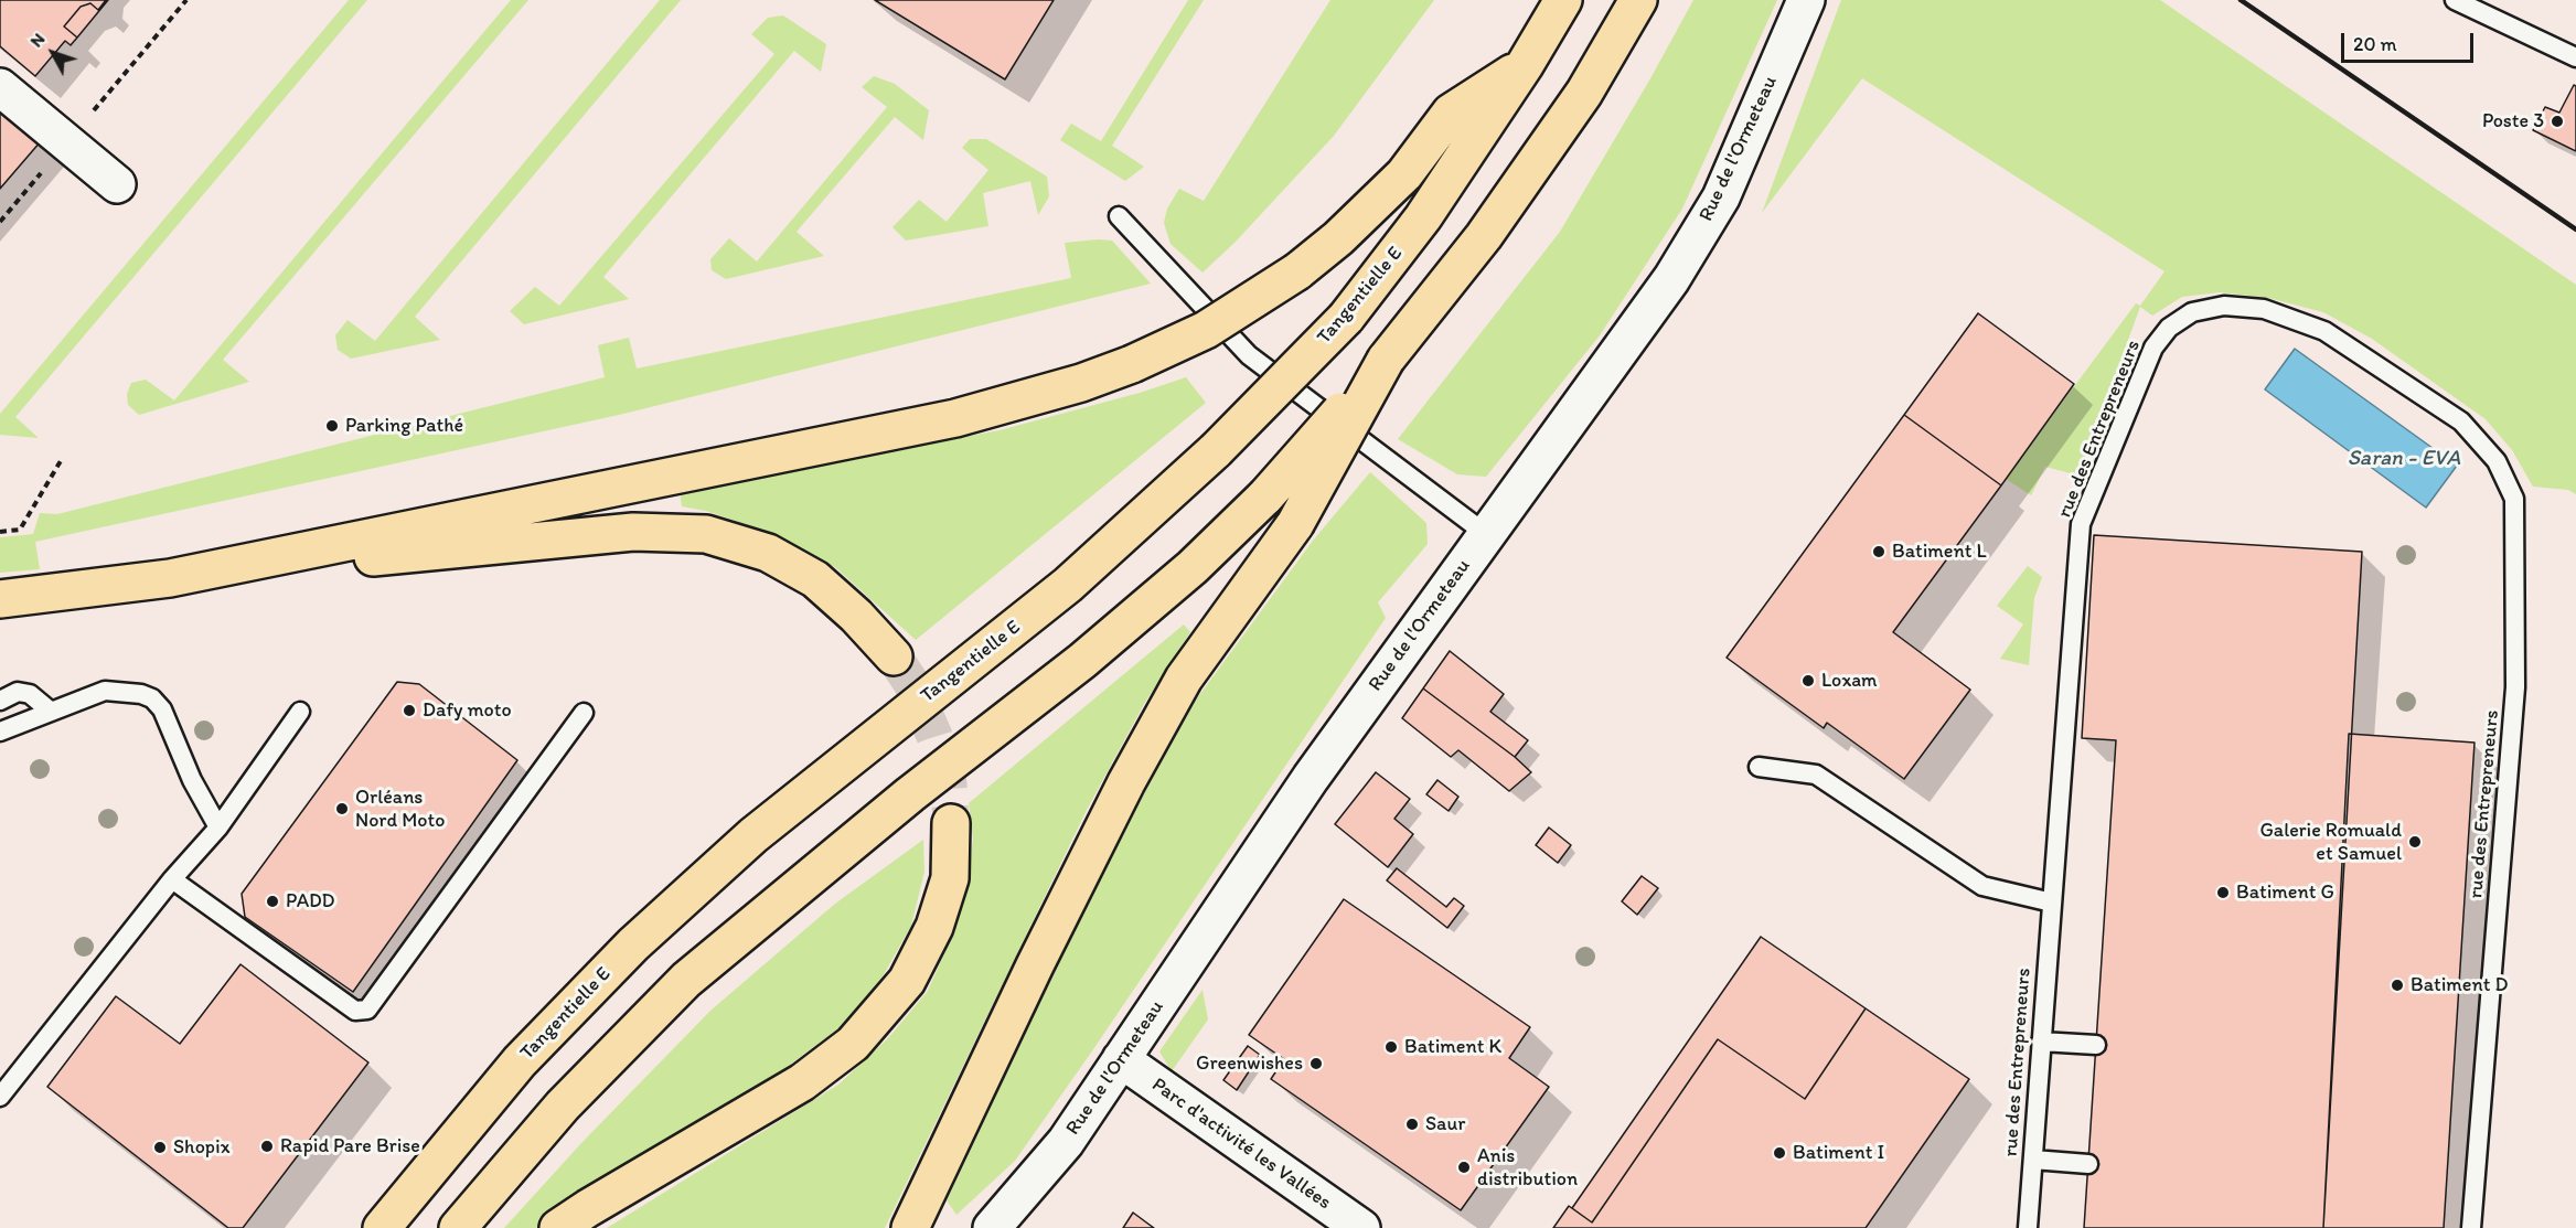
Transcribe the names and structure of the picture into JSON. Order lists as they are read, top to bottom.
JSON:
{
  "streets": {
    "main road": ["Tangentielle E"],
    "street": ["Rue de l'Ormeteau", "Parc d'activité les Vallées"],
    "lane": ["rue des Entrepreneurs"]
  },
  "crossings": [
    ["Rue de l'Ormeteau", "Parc d'activité les Vallées"]
  ],
  "water": ["Saran - EVA"],
  "places": [
    "Poste 3",
    "Parking Pathé",
    "Batiment L",
    "Loxam",
    "Dafy moto",
    "Orléans Nord Moto",
    "Galerie Romuald et Samuel",
    "Batiment G",
    "PADD",
    "Batiment D",
    "Batiment K",
    "Greenwishes",
    "Saur",
    "Rapid Pare Brise",
    "Shopix",
    "Batiment I",
    "Anis distribution"
  ],
  "scale_bar": "20 m",
  "north": "top left"
}
